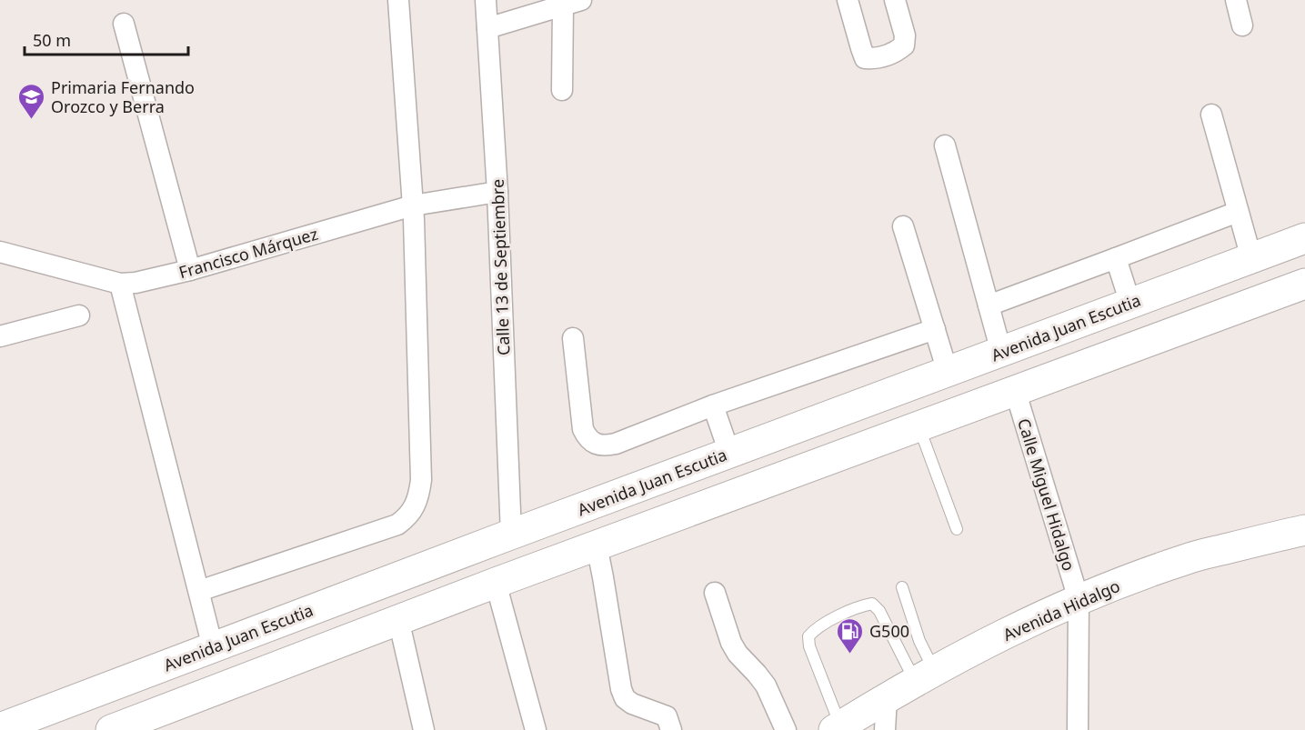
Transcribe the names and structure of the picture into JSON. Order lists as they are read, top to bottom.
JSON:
{
  "streets": {
    "main road": ["Avenida Juan Escutia", "Avenida Hidalgo"],
    "street": ["Francisco Márquez", "Calle 13 de Septiembre", "Calle Miguel Hidalgo"]
  },
  "crossings": [
    ["Francisco Márquez", "Calle 13 de Septiembre"],
    ["Calle 13 de Septiembre", "Avenida Juan Escutia"],
    ["Calle Miguel Hidalgo", "Avenida Hidalgo"]
  ],
  "places": {
    "school or university": ["Primaria Fernando Orozco y Berra"],
    "fuel station": ["G500"]
  },
  "scale_bar": "50 m"
}
